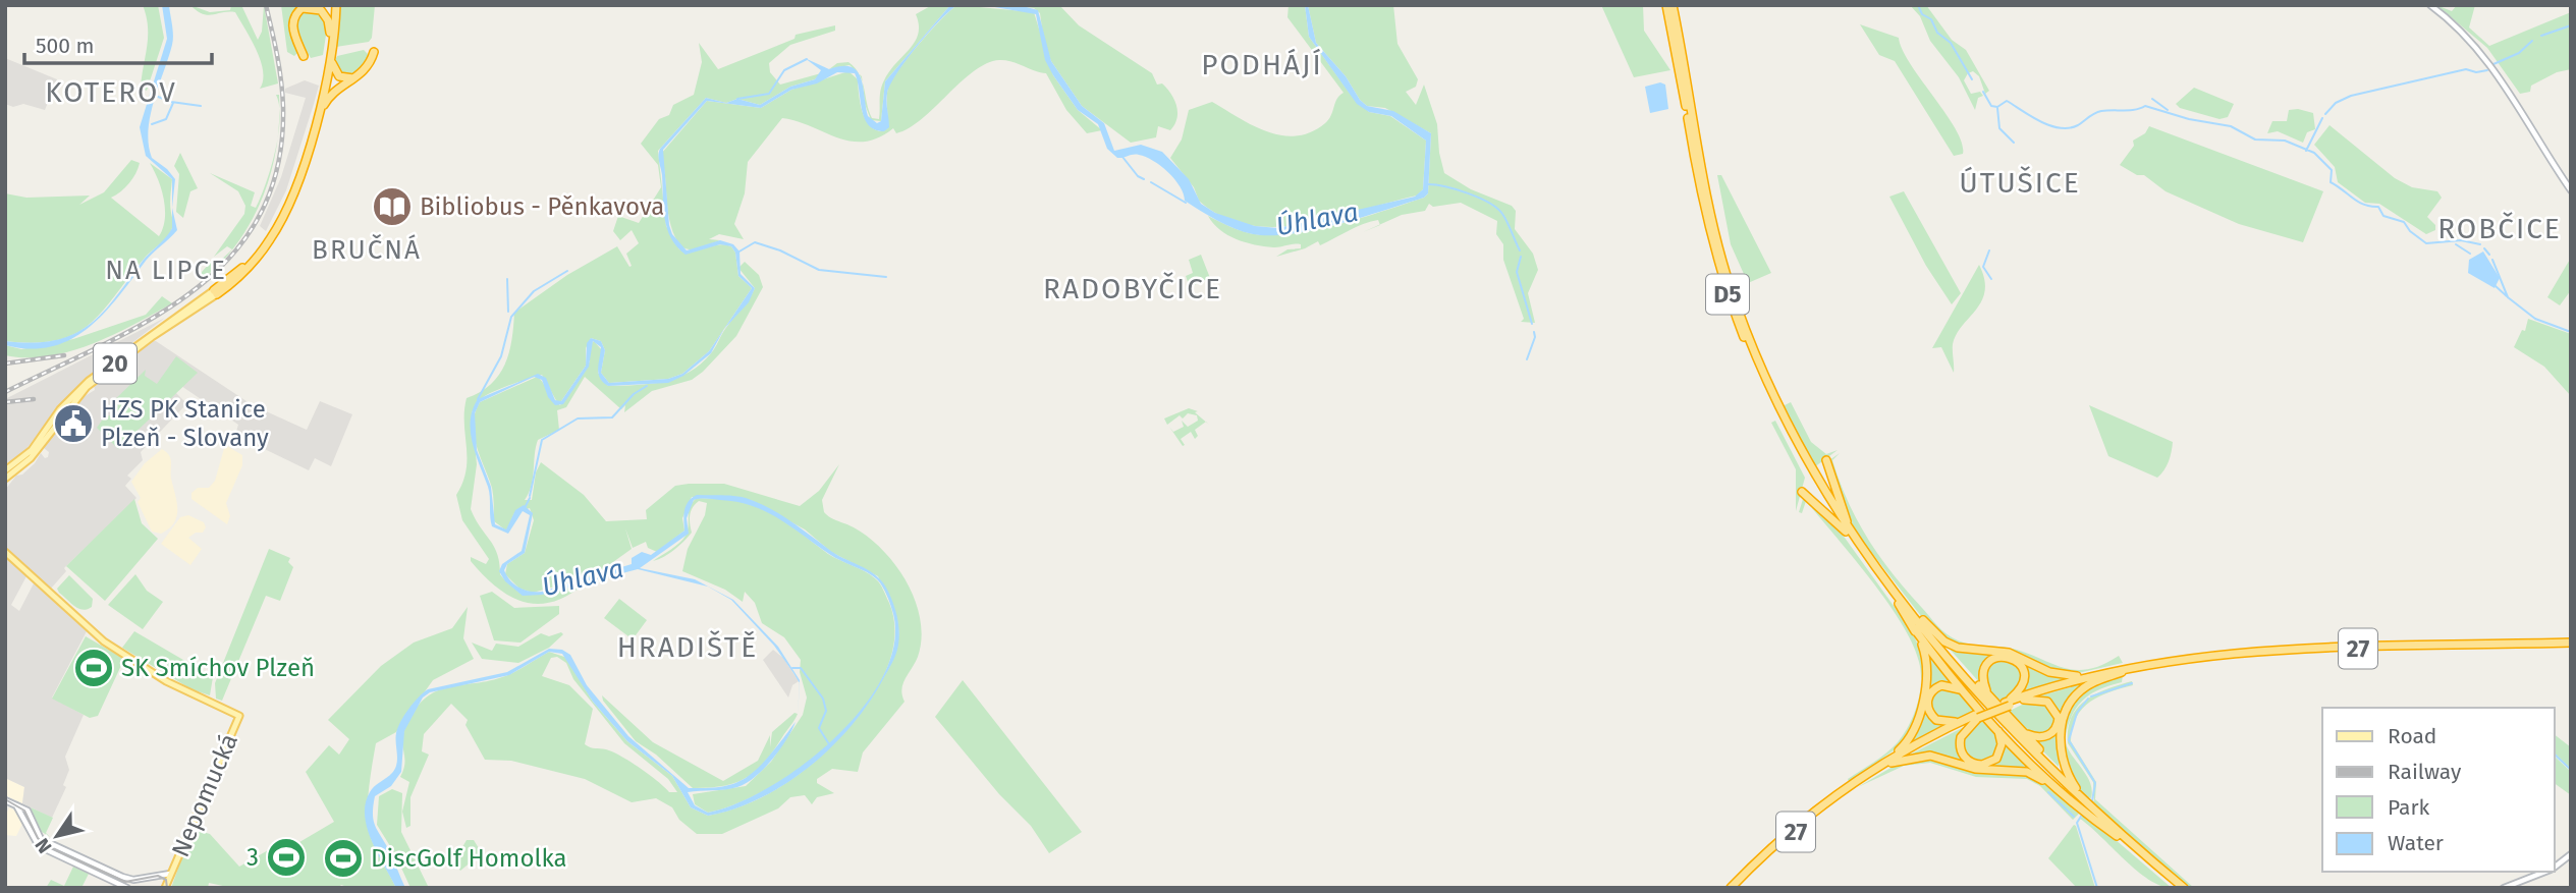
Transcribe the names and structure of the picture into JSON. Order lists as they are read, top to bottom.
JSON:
{
  "streets": {
    "highway": ["D5", "20", "27"],
    "main road": ["Nepomucká"]
  },
  "districts": [
    "PODHÁJÍ",
    "KOTEROV",
    "ÚTUŠICE",
    "ROBČICE",
    "BRUČNÁ",
    "NA LIPCE",
    "RADOBYČICE",
    "HRADIŠTĚ"
  ],
  "water": ["Úhlava"],
  "places": {
    "library": ["Bibliobus - Pěnkavova"],
    "public building": ["HZS PK Stanice Plzeň - Slovany"],
    "sports": ["SK Smíchov Plzeň", "3", "DiscGolf Homolka"]
  },
  "legend": [
    "Road",
    "Railway",
    "Park",
    "Water"
  ],
  "scale_bar": "500 m",
  "north": "bottom left"
}
